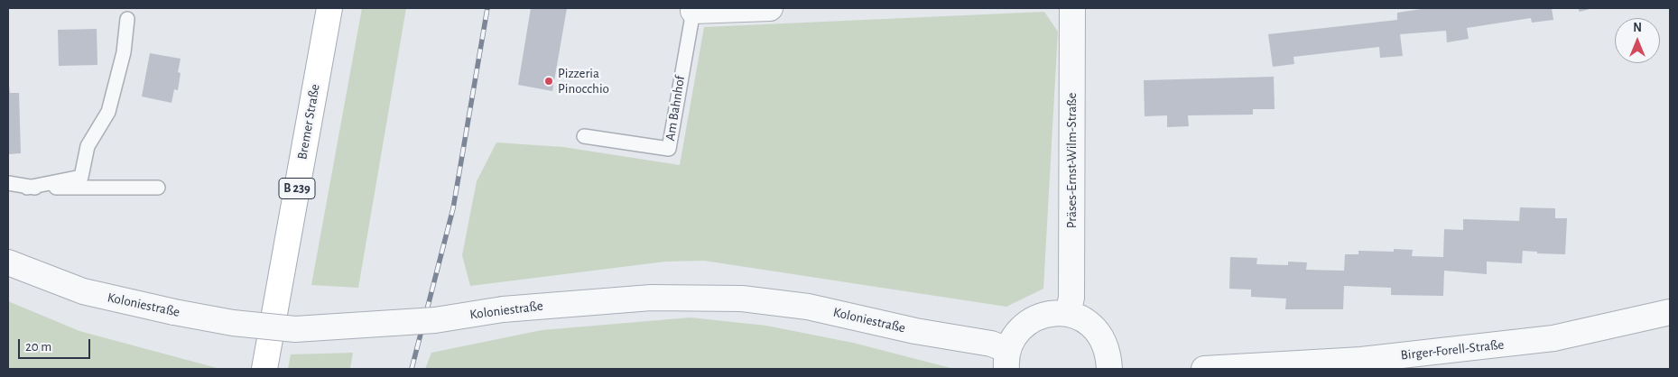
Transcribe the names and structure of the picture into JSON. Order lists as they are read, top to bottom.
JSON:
{
  "streets": {
    "main road": ["Bremer Straße", "B 239"],
    "street": [
      "Am Bahnhof",
      "Präses-Ernst-Wilm-Straße",
      "Koloniestraße",
      "Birger-Forell-Straße"
    ]
  },
  "places": ["Pizzeria Pinocchio"],
  "scale_bar": "20 m",
  "north": "top"
}
